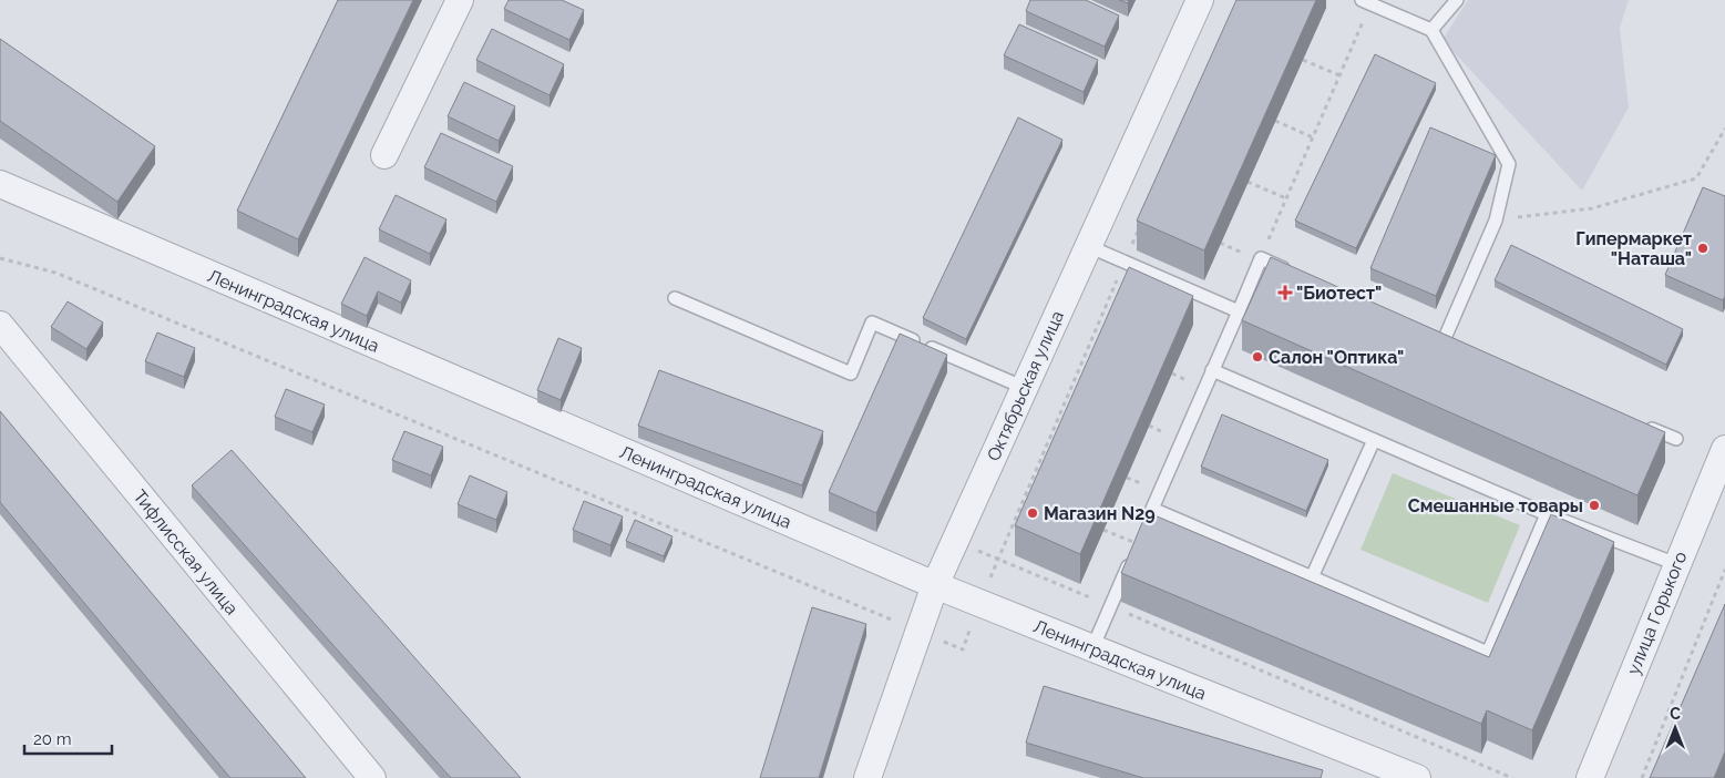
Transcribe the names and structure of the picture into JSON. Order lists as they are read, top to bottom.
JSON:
{
  "streets": {
    "street": [
      "Ленинградская улица",
      "Октябрьская улица",
      "Тифлисская улица",
      "улица Горького"
    ]
  },
  "crossings": [
    ["Ленинградская улица", "Октябрьская улица"]
  ],
  "places": {
    "other": [
      "Гипермаркет \"Наташа\"",
      "Салон \"Оптика\"",
      "Смешанные товары",
      "Магазин N29"
    ],
    "health": ["\"Биотест\""]
  },
  "scale_bar": "20 m",
  "north": "top"
}
